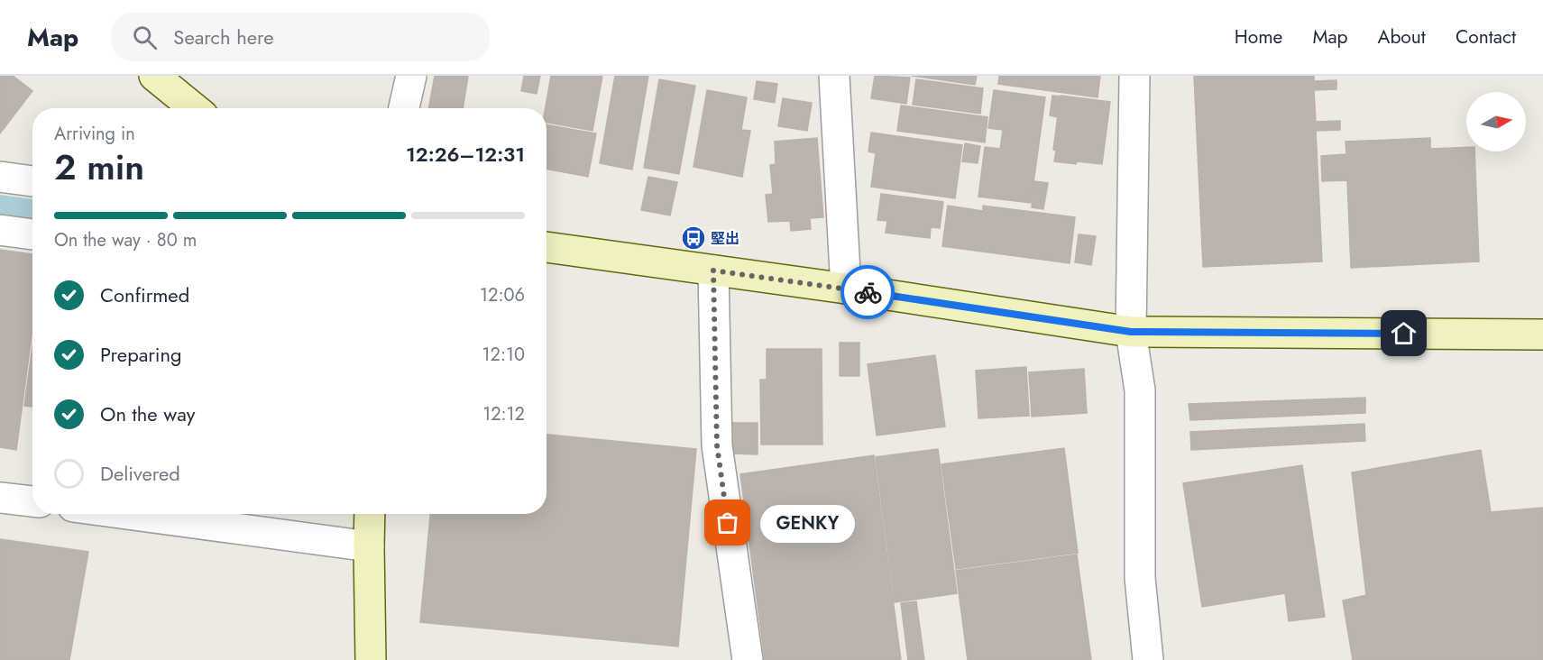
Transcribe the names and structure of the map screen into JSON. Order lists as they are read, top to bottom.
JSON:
{
  "places": {
    "bus stop": ["堅出"],
    "other": ["GENKY"]
  },
  "north": "right",
  "page": {
    "header": "Map",
    "search": "Search here",
    "nav": [
      "Home",
      "Map",
      "About",
      "Contact"
    ],
    "heading": ["2 min", "Arriving in", "12:26–12:31"],
    "bar": "On the way · 80 m",
    "list": [
      ["Confirmed", "12:06"],
      ["Preparing", "12:10"],
      ["On the way", "12:12"],
      "Delivered"
    ],
    "bubble": "GENKY"
  }
}
